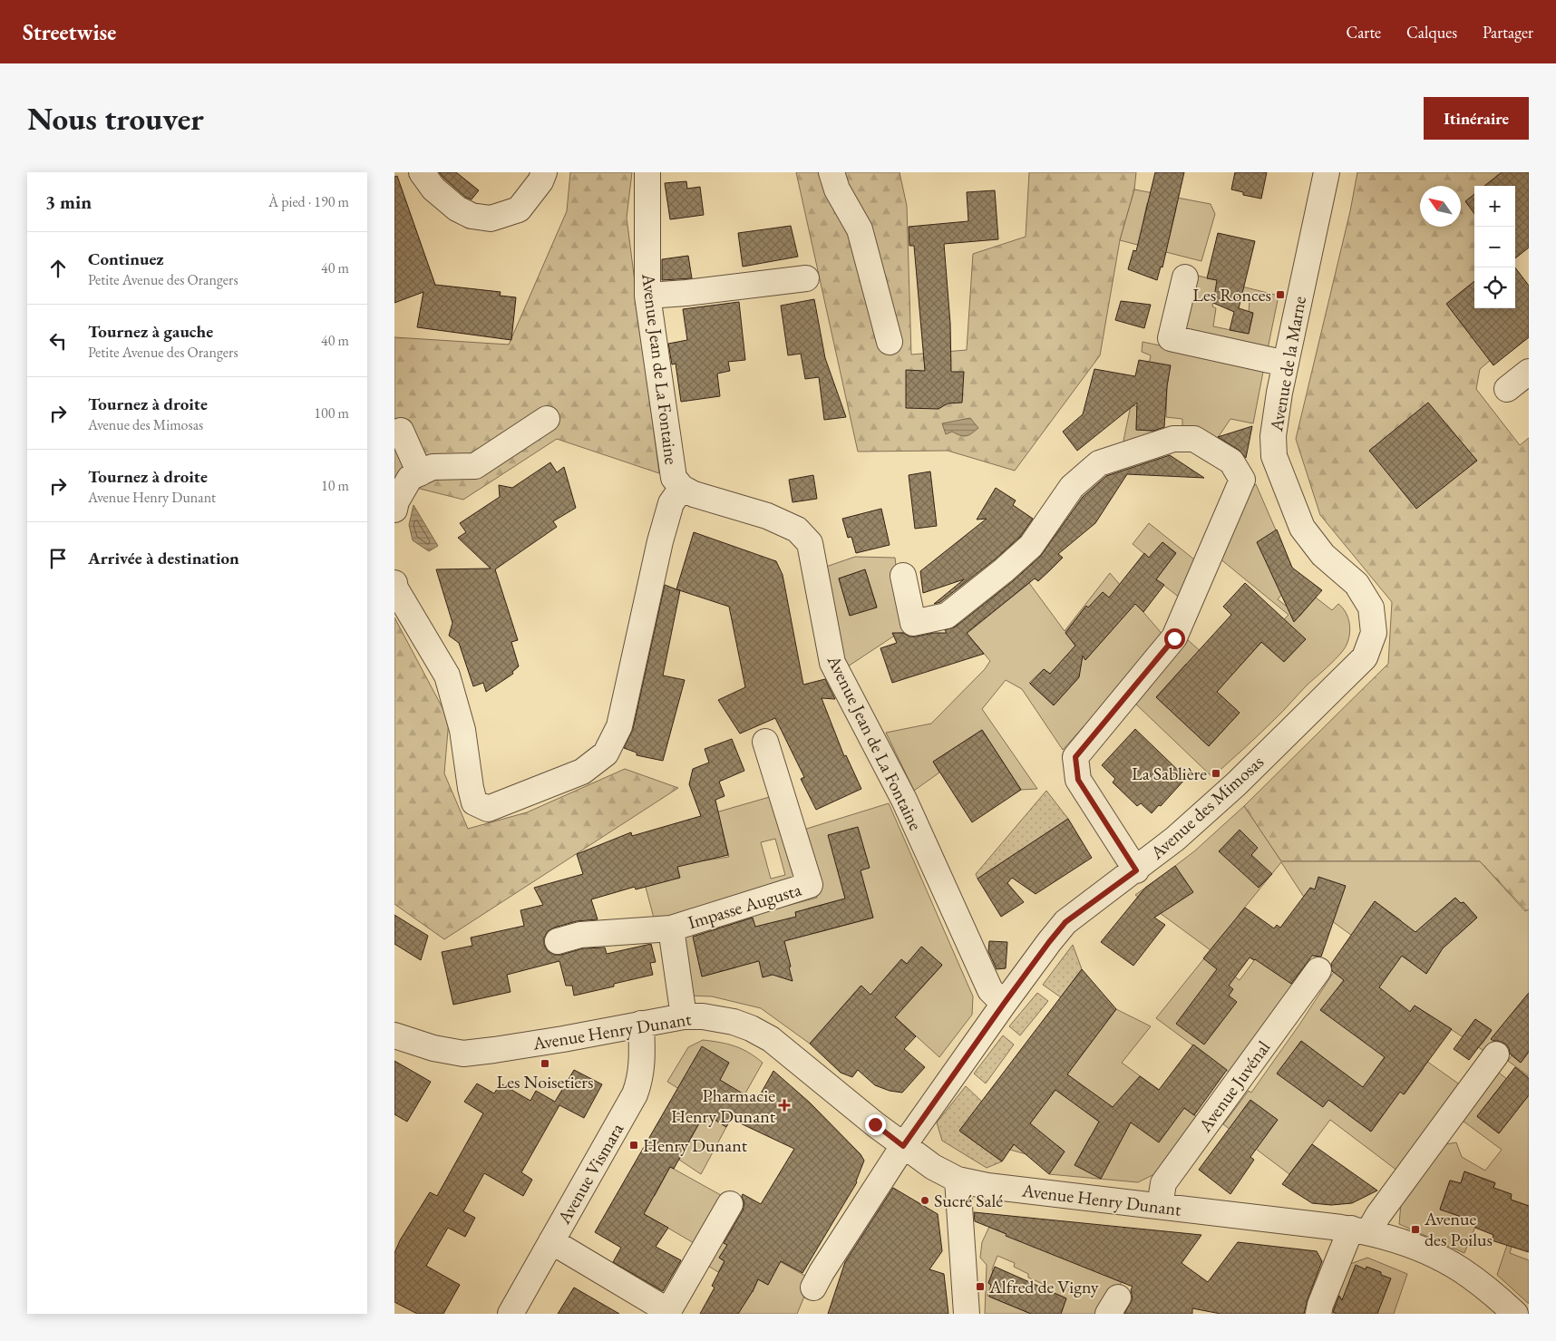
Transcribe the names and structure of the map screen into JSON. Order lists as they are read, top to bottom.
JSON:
{
  "streets": {
    "street": [
      "Avenue de la Marne",
      "Avenue Jean de La Fontaine",
      "Avenue des Mimosas",
      "Impasse Augusta",
      "Avenue Henry Dunant",
      "Avenue Juvénal",
      "Avenue Vismara"
    ]
  },
  "crossings": [
    ["Avenue de la Marne", "Avenue des Mimosas"],
    ["Avenue Jean de La Fontaine", "Avenue des Mimosas"],
    ["Avenue des Mimosas", "Avenue Henry Dunant"],
    ["Impasse Augusta", "Avenue Henry Dunant"],
    ["Avenue Henry Dunant", "Avenue Juvénal"],
    ["Avenue Henry Dunant", "Avenue Vismara"]
  ],
  "places": {
    "transit": [
      "Les Ronces",
      "La Sablière",
      "Les Noisetiers",
      "Henry Dunant",
      "Avenue des Poilus",
      "Alfred de Vigny"
    ],
    "health": ["Pharmacie Henry Dunant"],
    "other": ["Sucré Salé"]
  },
  "north": "top left",
  "page": {
    "header": "Streetwise",
    "nav": ["Carte", "Calques", "Partager"],
    "buttons": "Itinéraire",
    "title": "Nous trouver",
    "heading": ["3 min", "À pied · 190 m"],
    "map_buttons": ["+", "−"],
    "list": [
      ["Continuez", "Petite Avenue des Orangers", "40 m"],
      ["Tournez à gauche", "Petite Avenue des Orangers", "40 m"],
      ["Tournez à droite", "Avenue des Mimosas", "100 m"],
      ["Tournez à droite", "Avenue Henry Dunant", "10 m"],
      "Arrivée à destination"
    ]
  }
}
